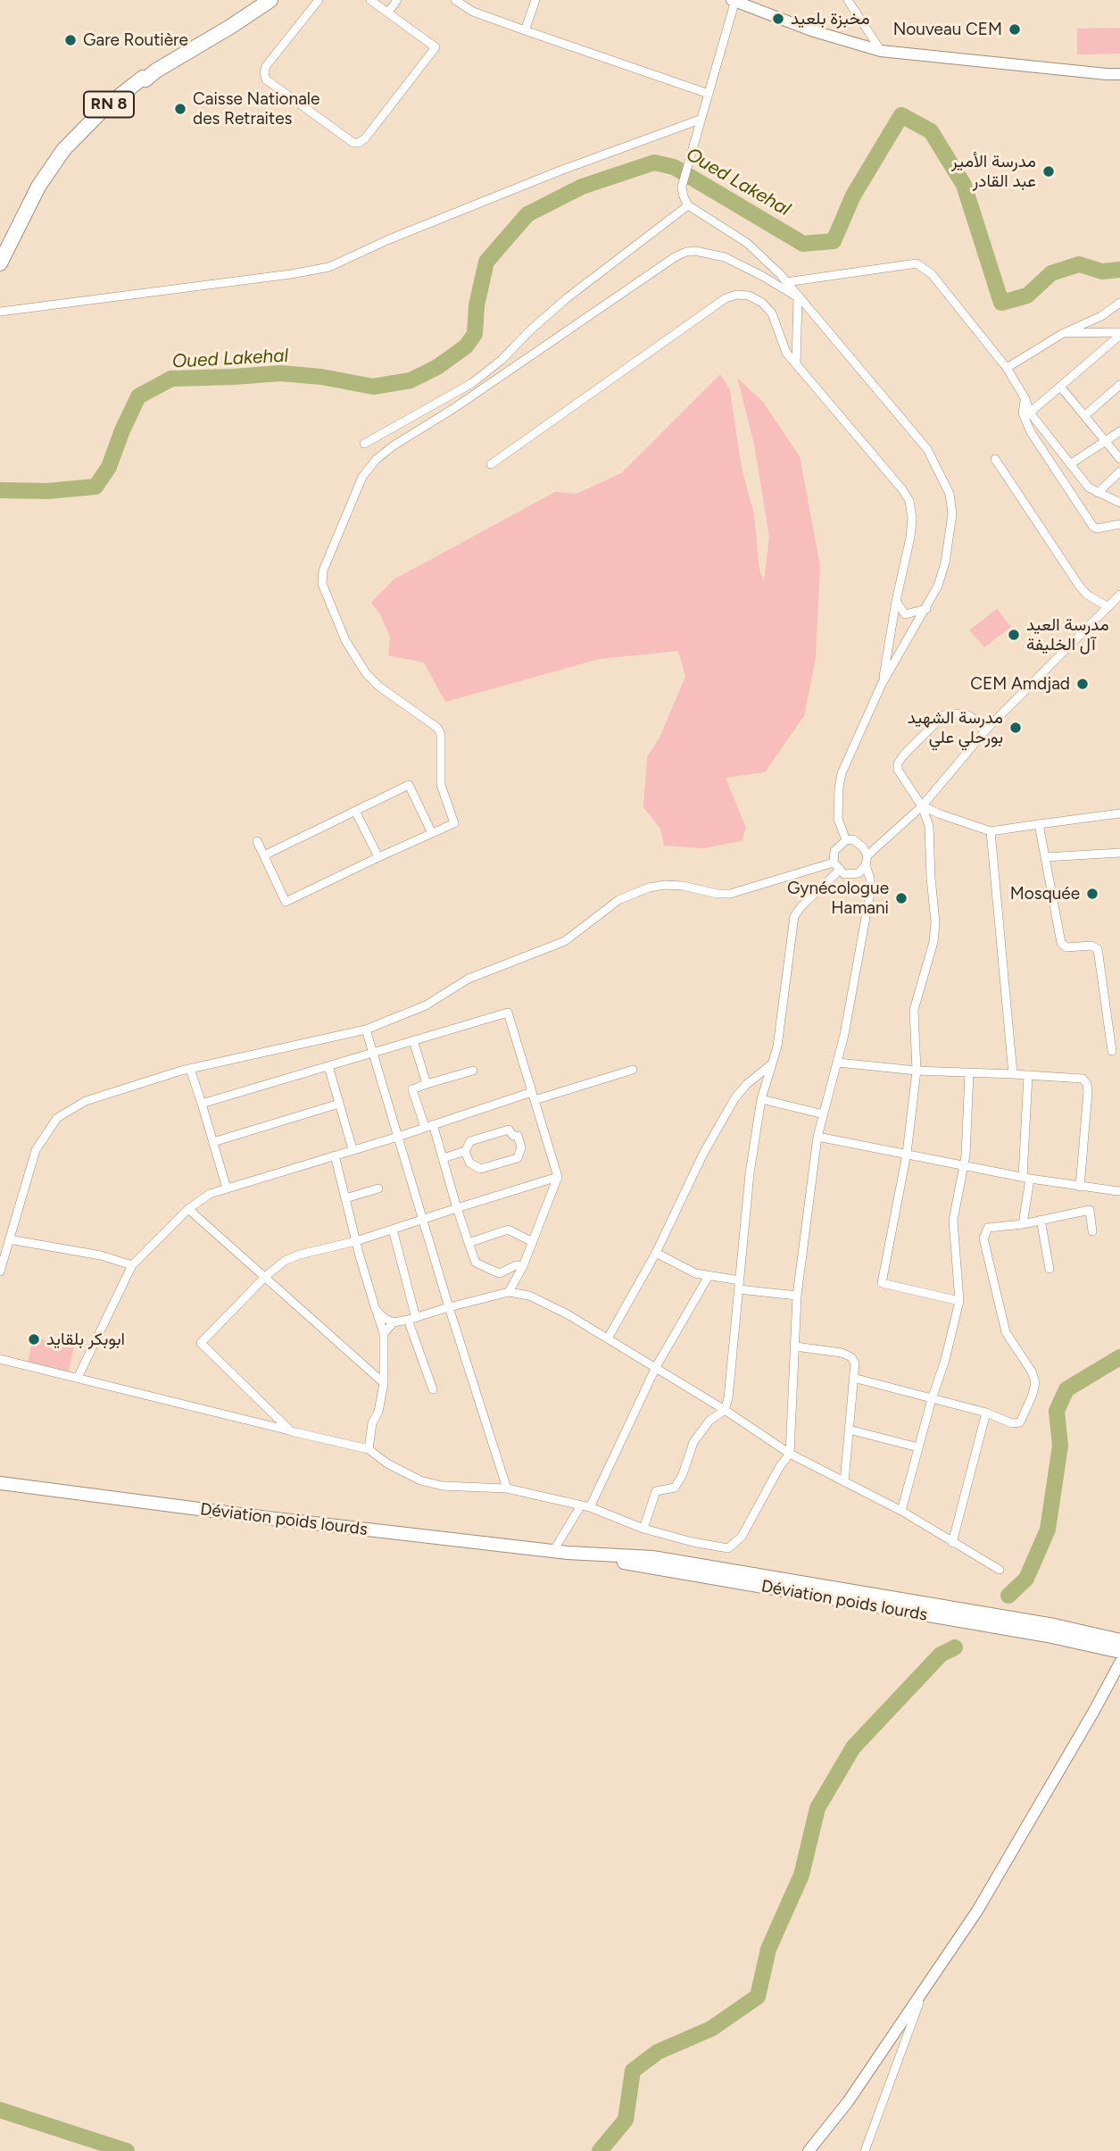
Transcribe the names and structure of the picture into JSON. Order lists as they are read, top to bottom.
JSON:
{
  "streets": {
    "highway": ["RN 8"],
    "main road": ["Déviation poids lourds"]
  },
  "water": ["Oued Lakehal"],
  "places": [
    "مخبزة بلعيد",
    "Nouveau CEM",
    "Gare Routière",
    "Caisse Nationale des Retraites",
    "مدرسة الأمير عبد القادر",
    "مدرسة العيد آل الخليفة",
    "CEM Amdjad",
    "مدرسة الشهيد بورحلي علي",
    "Mosquée",
    "Gynécologue Hamani",
    "ابوبكر بلقايد"
  ]
}
